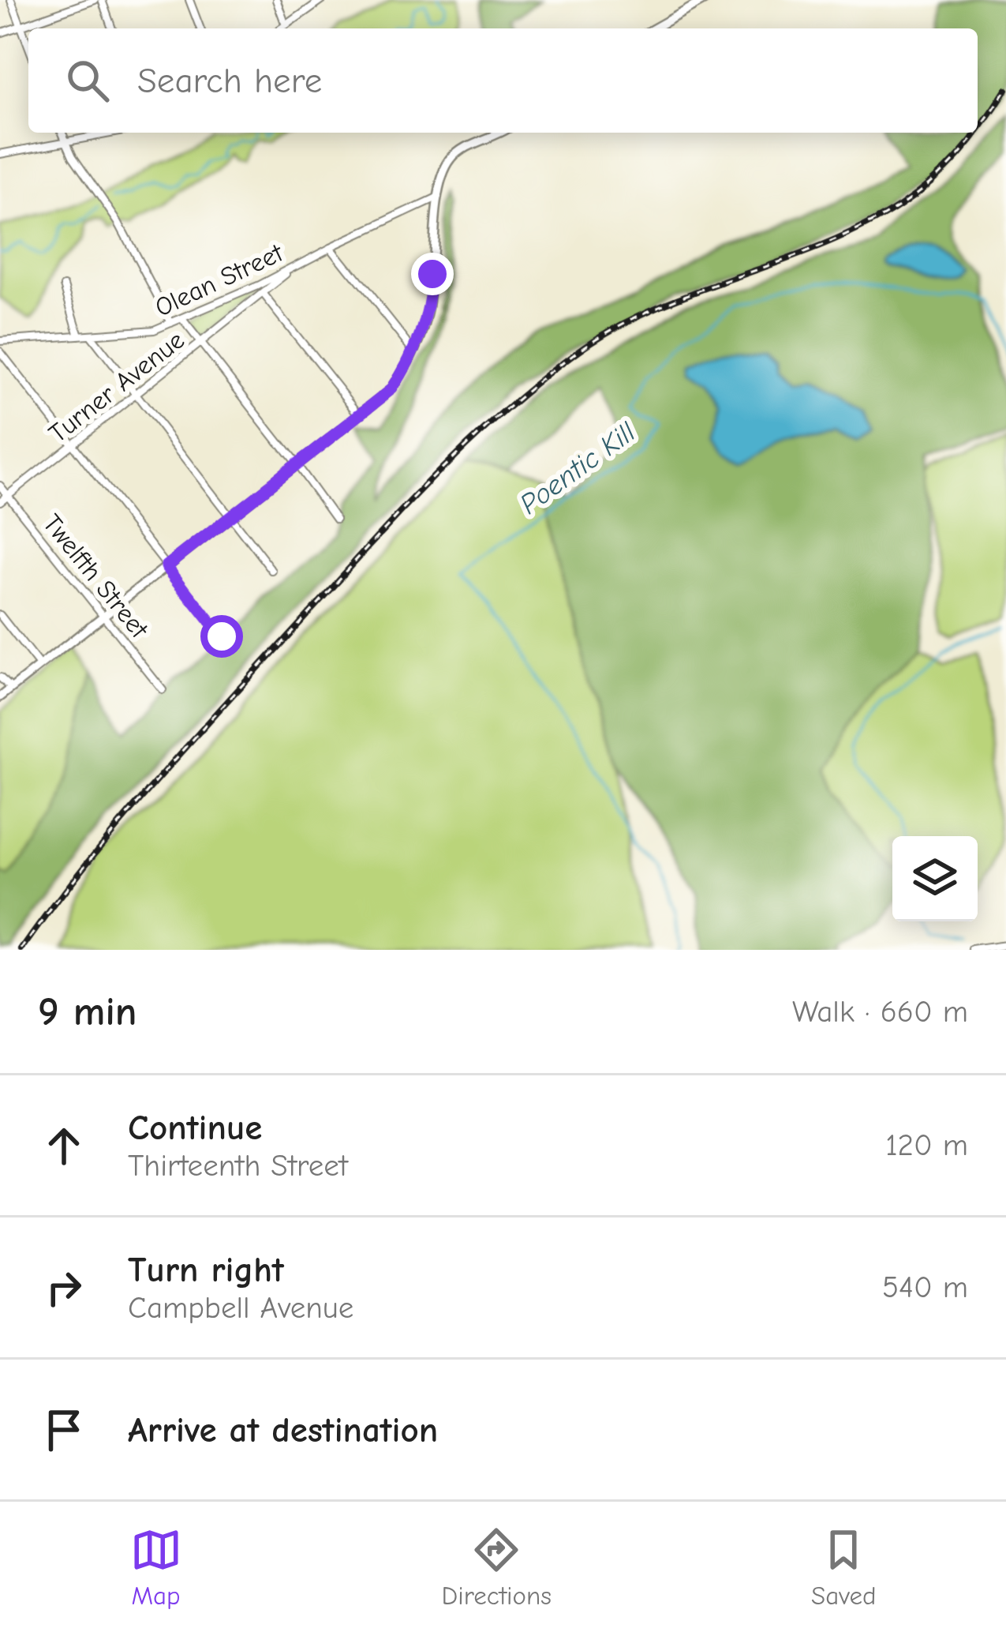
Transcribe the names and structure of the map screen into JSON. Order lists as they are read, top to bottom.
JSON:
{
  "streets": {
    "street": ["Olean Street", "Turner Avenue", "Twelfth Street"]
  },
  "crossings": [
    ["Olean Street", "Turner Avenue"],
    ["Turner Avenue", "Twelfth Street"]
  ],
  "water": ["Poentic Kill"],
  "page": {
    "search": "Search here",
    "heading": ["9 min", "Walk · 660 m"],
    "list": [
      ["Continue", "Thirteenth Street", "120 m"],
      ["Turn right", "Campbell Avenue", "540 m"],
      "Arrive at destination"
    ],
    "nav": ["Map", "Directions", "Saved"]
  }
}
